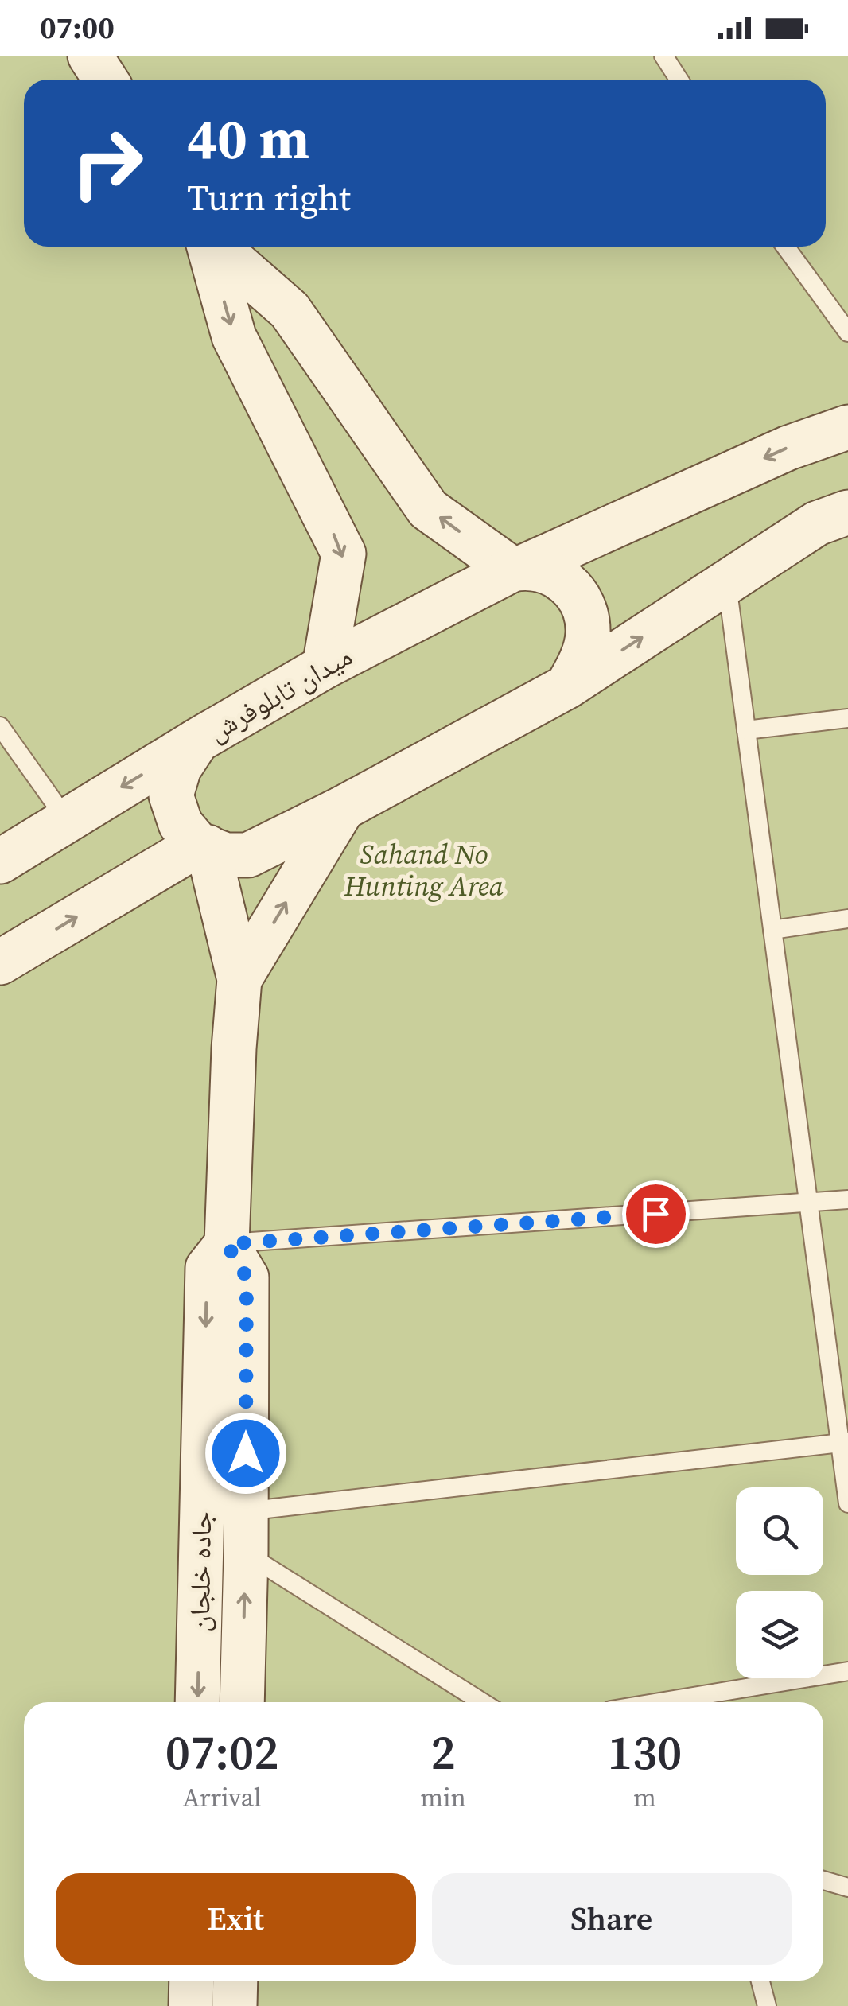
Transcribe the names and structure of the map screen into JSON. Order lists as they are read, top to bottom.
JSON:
{
  "streets": {
    "main road": ["میدان تابلوفرش", "جاده خلجان"]
  },
  "parks": ["Sahand No Hunting Area"],
  "page": {
    "status": "07:00",
    "turn": ["40 m", "Turn right"],
    "eta": [
      "07:02",
      "Arrival",
      "2",
      "min",
      "130",
      "m"
    ],
    "buttons": ["Exit", "Share"]
  }
}
